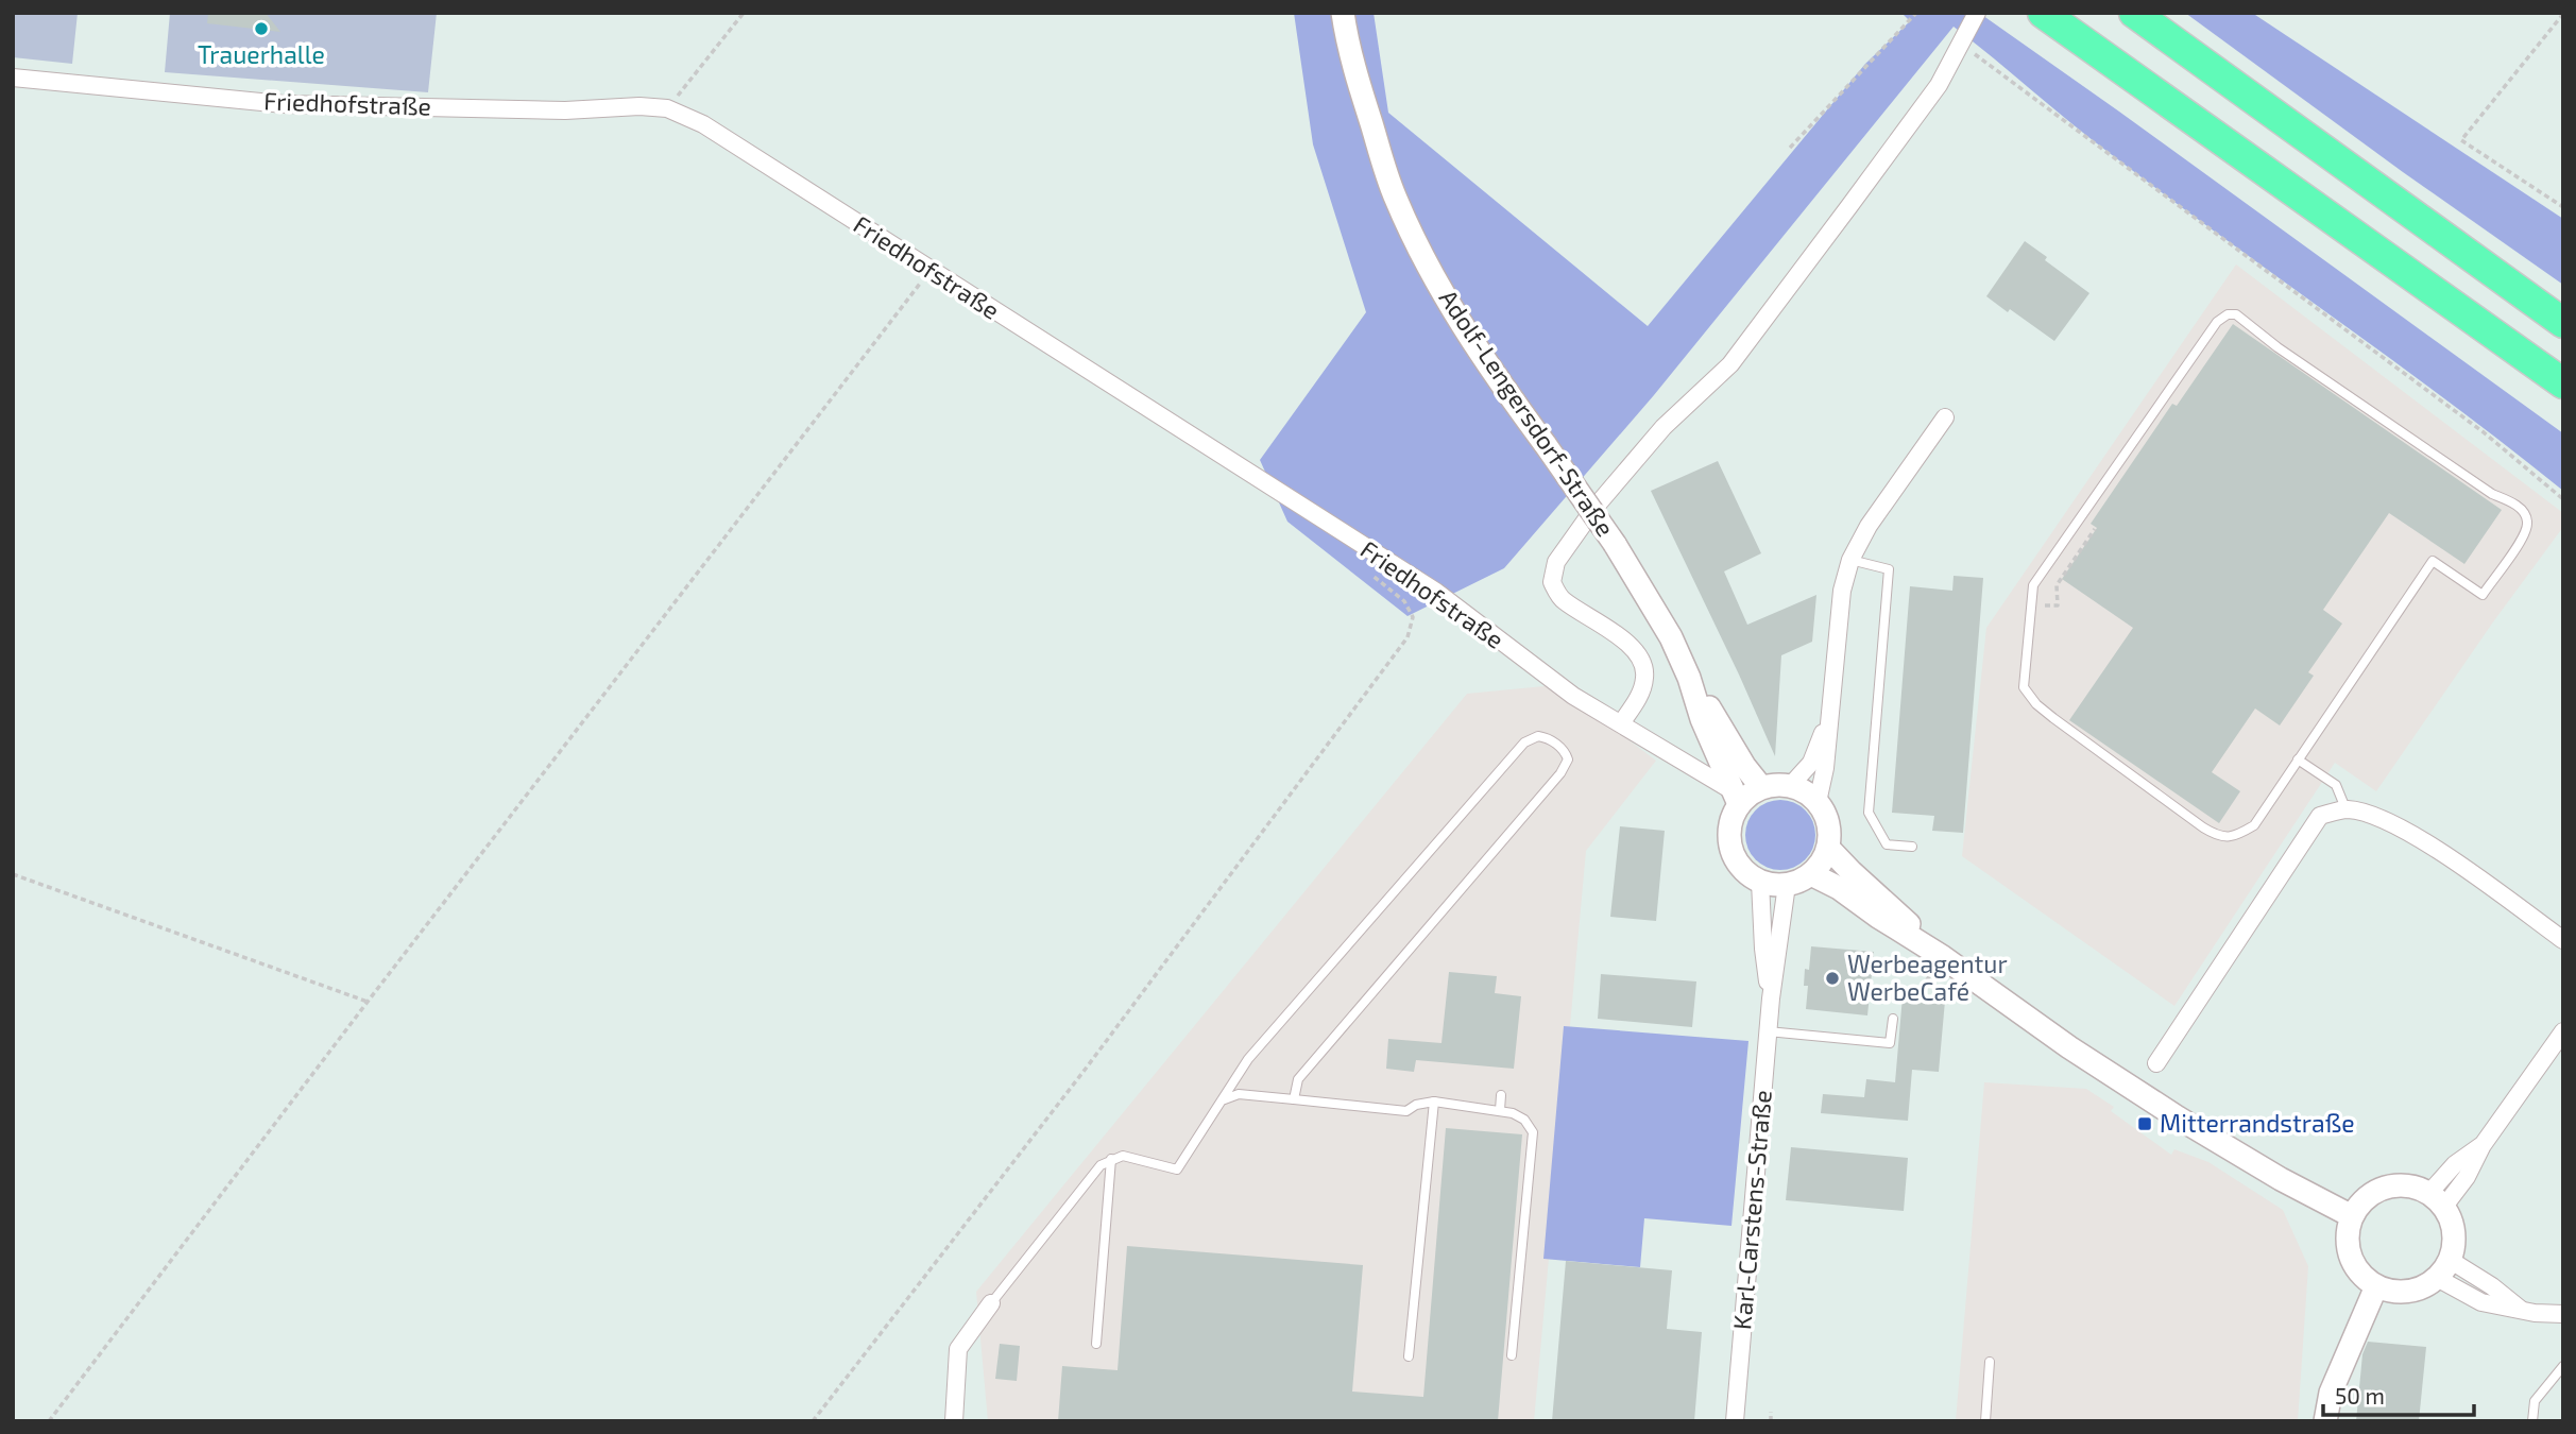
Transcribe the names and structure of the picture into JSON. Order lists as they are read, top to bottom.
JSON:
{
  "streets": {
    "street": ["Friedhofstraße", "Adolf-Lengersdorf-Straße", "Karl-Carstens-Straße"]
  },
  "crossings": [
    ["Friedhofstraße", "Adolf-Lengersdorf-Straße"],
    ["Friedhofstraße", "Karl-Carstens-Straße"],
    ["Adolf-Lengersdorf-Straße", "Karl-Carstens-Straße"]
  ],
  "places": {
    "other": ["Trauerhalle", "Werbeagentur WerbeCafé"],
    "transit": ["Mitterrandstraße"]
  },
  "scale_bar": "50 m"
}
